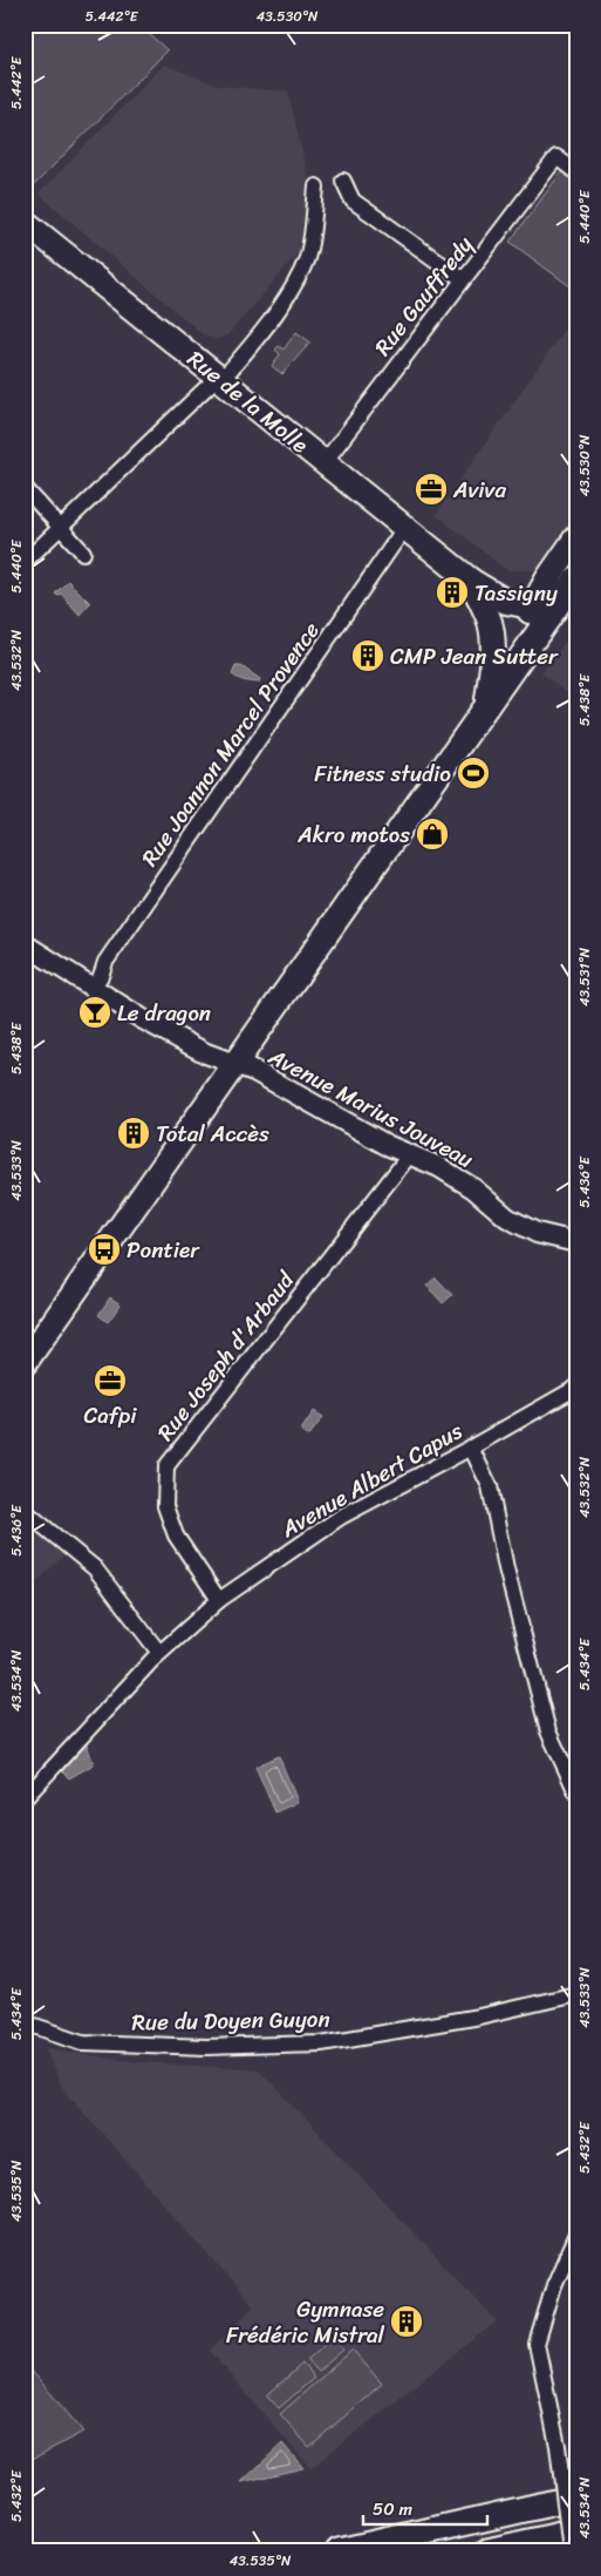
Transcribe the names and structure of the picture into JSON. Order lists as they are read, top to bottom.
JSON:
{
  "streets": {
    "main road": ["Rue de la Molle"],
    "street": [
      "Rue Gauffredy",
      "Rue Joannon Marcel Provence",
      "Avenue Marius Jouveau",
      "Rue Joseph d'Arbaud",
      "Avenue Albert Capus",
      "Rue du Doyen Guyon"
    ]
  },
  "crossings": [
    ["Rue Gauffredy", "Rue de la Molle"],
    ["Rue de la Molle", "Rue Joannon Marcel Provence"],
    ["Rue Joannon Marcel Provence", "Avenue Marius Jouveau"],
    ["Avenue Marius Jouveau", "Rue Joseph d'Arbaud"],
    ["Rue Joseph d'Arbaud", "Avenue Albert Capus"]
  ],
  "places": {
    "office": ["Aviva", "Cafpi"],
    "building": [
      "Tassigny",
      "CMP Jean Sutter",
      "Total Accès",
      "Gymnase Frédéric Mistral"
    ],
    "sports": ["Fitness studio"],
    "shop": ["Akro motos"],
    "bar": ["Le dragon"],
    "bus stop": ["Pontier"]
  },
  "scale_bar": "50 m",
  "coordinates": [
    "5.442°E",
    "43.530°N",
    "5.440°E",
    "43.532°N",
    "5.438°E",
    "43.531°N",
    "43.533°N",
    "5.436°E",
    "5.434°E",
    "43.534°N",
    "5.432°E",
    "43.535°N"
  ]
}
